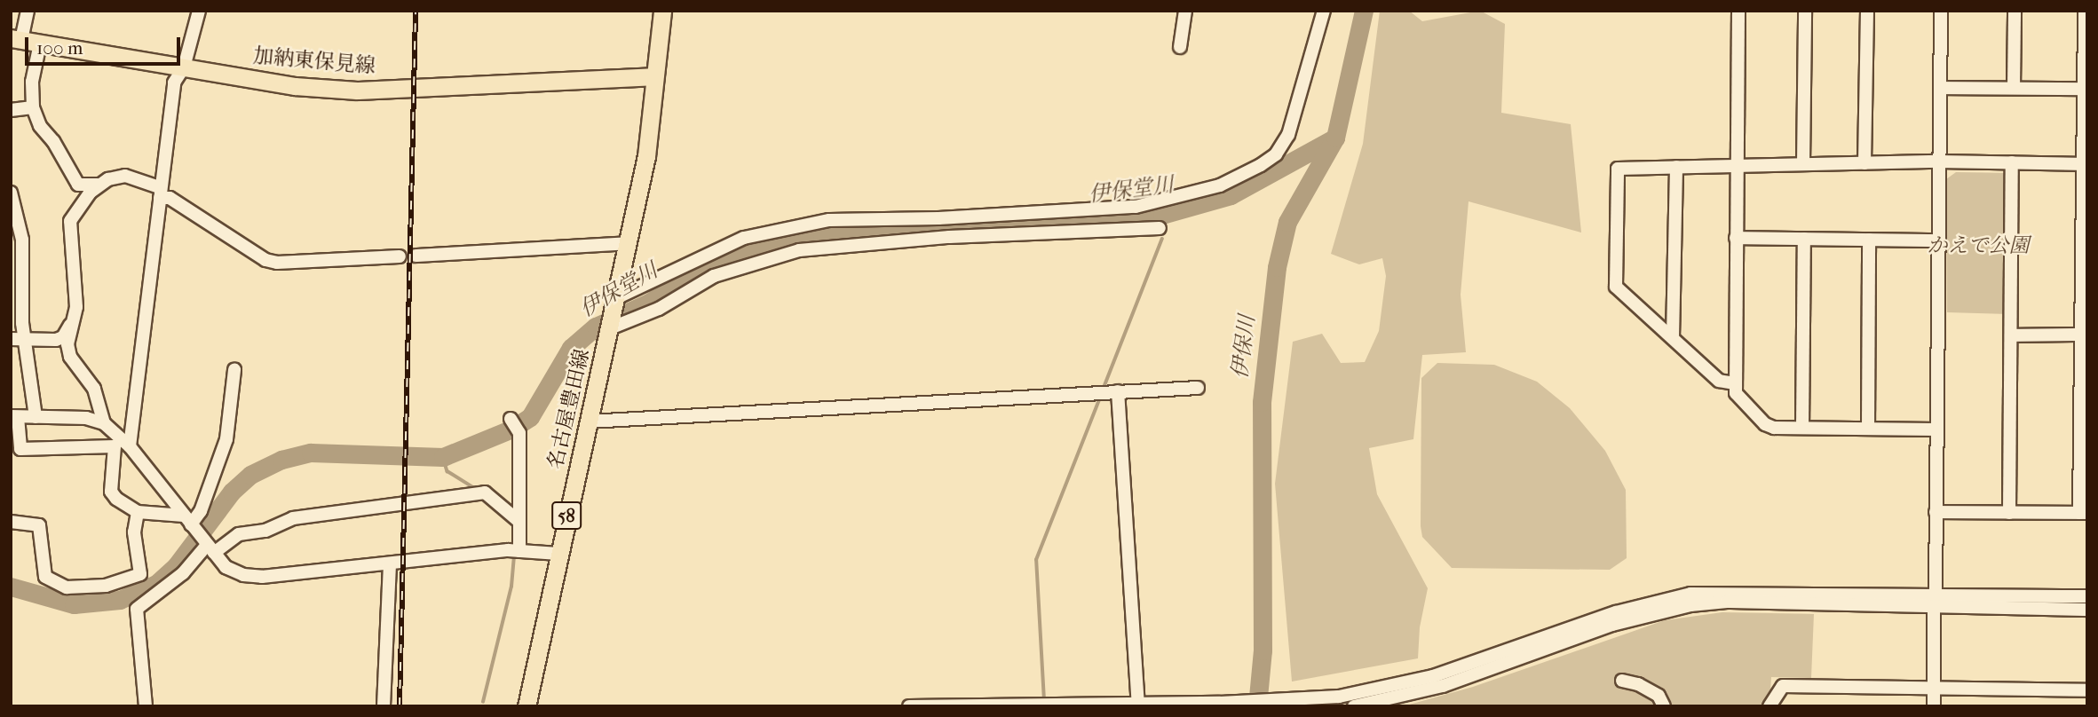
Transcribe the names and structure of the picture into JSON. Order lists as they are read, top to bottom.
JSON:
{
  "streets": {
    "main road": ["加納東保見線", "名古屋豊田線", "58"]
  },
  "crossings": [
    ["加納東保見線", "名古屋豊田線"]
  ],
  "water": ["伊保堂川", "伊保川"],
  "parks": ["かえで公園"],
  "scale_bar": "100 m"
}
